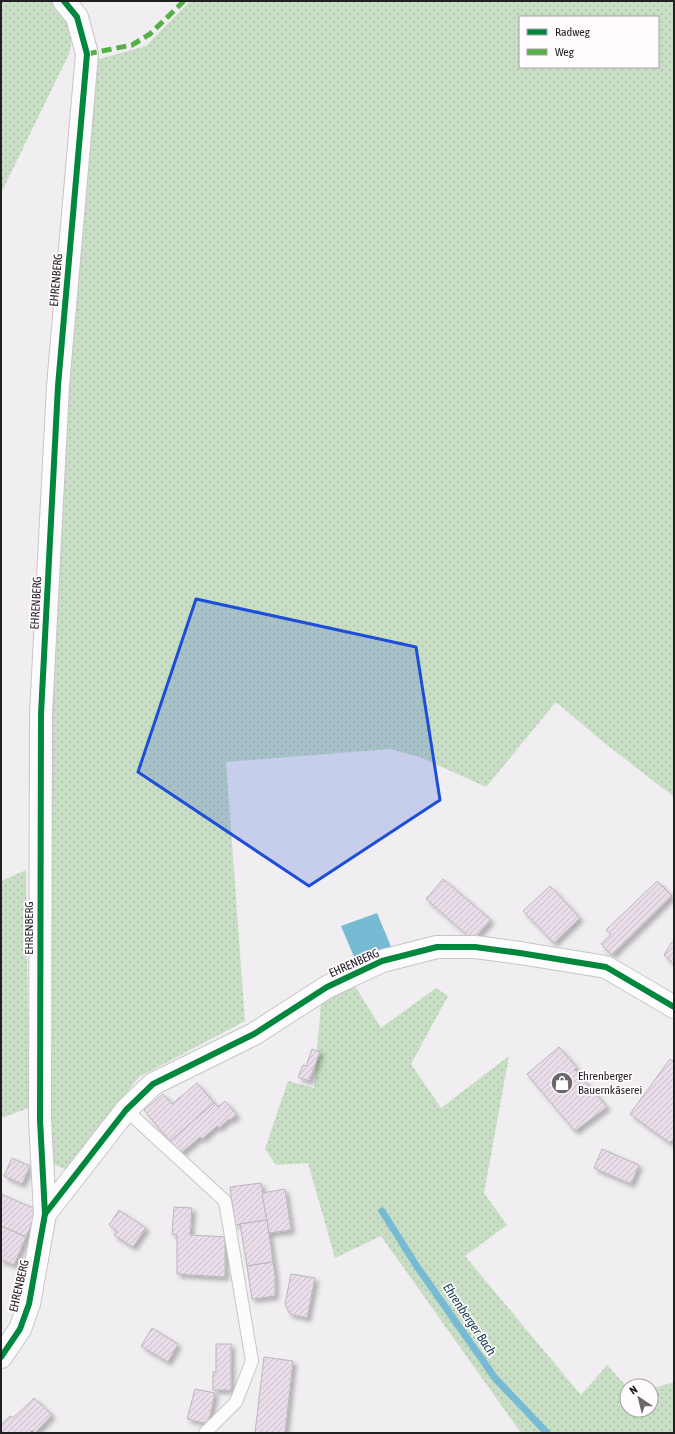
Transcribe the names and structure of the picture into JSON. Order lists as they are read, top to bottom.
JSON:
{
  "streets": {
    "street": ["EHRENBERG"]
  },
  "water": ["Ehrenberger Bach"],
  "places": {
    "shop": ["Ehrenberger Bauernkäserei"]
  },
  "legend": ["Radweg", "Weg"],
  "north": "top left"
}
